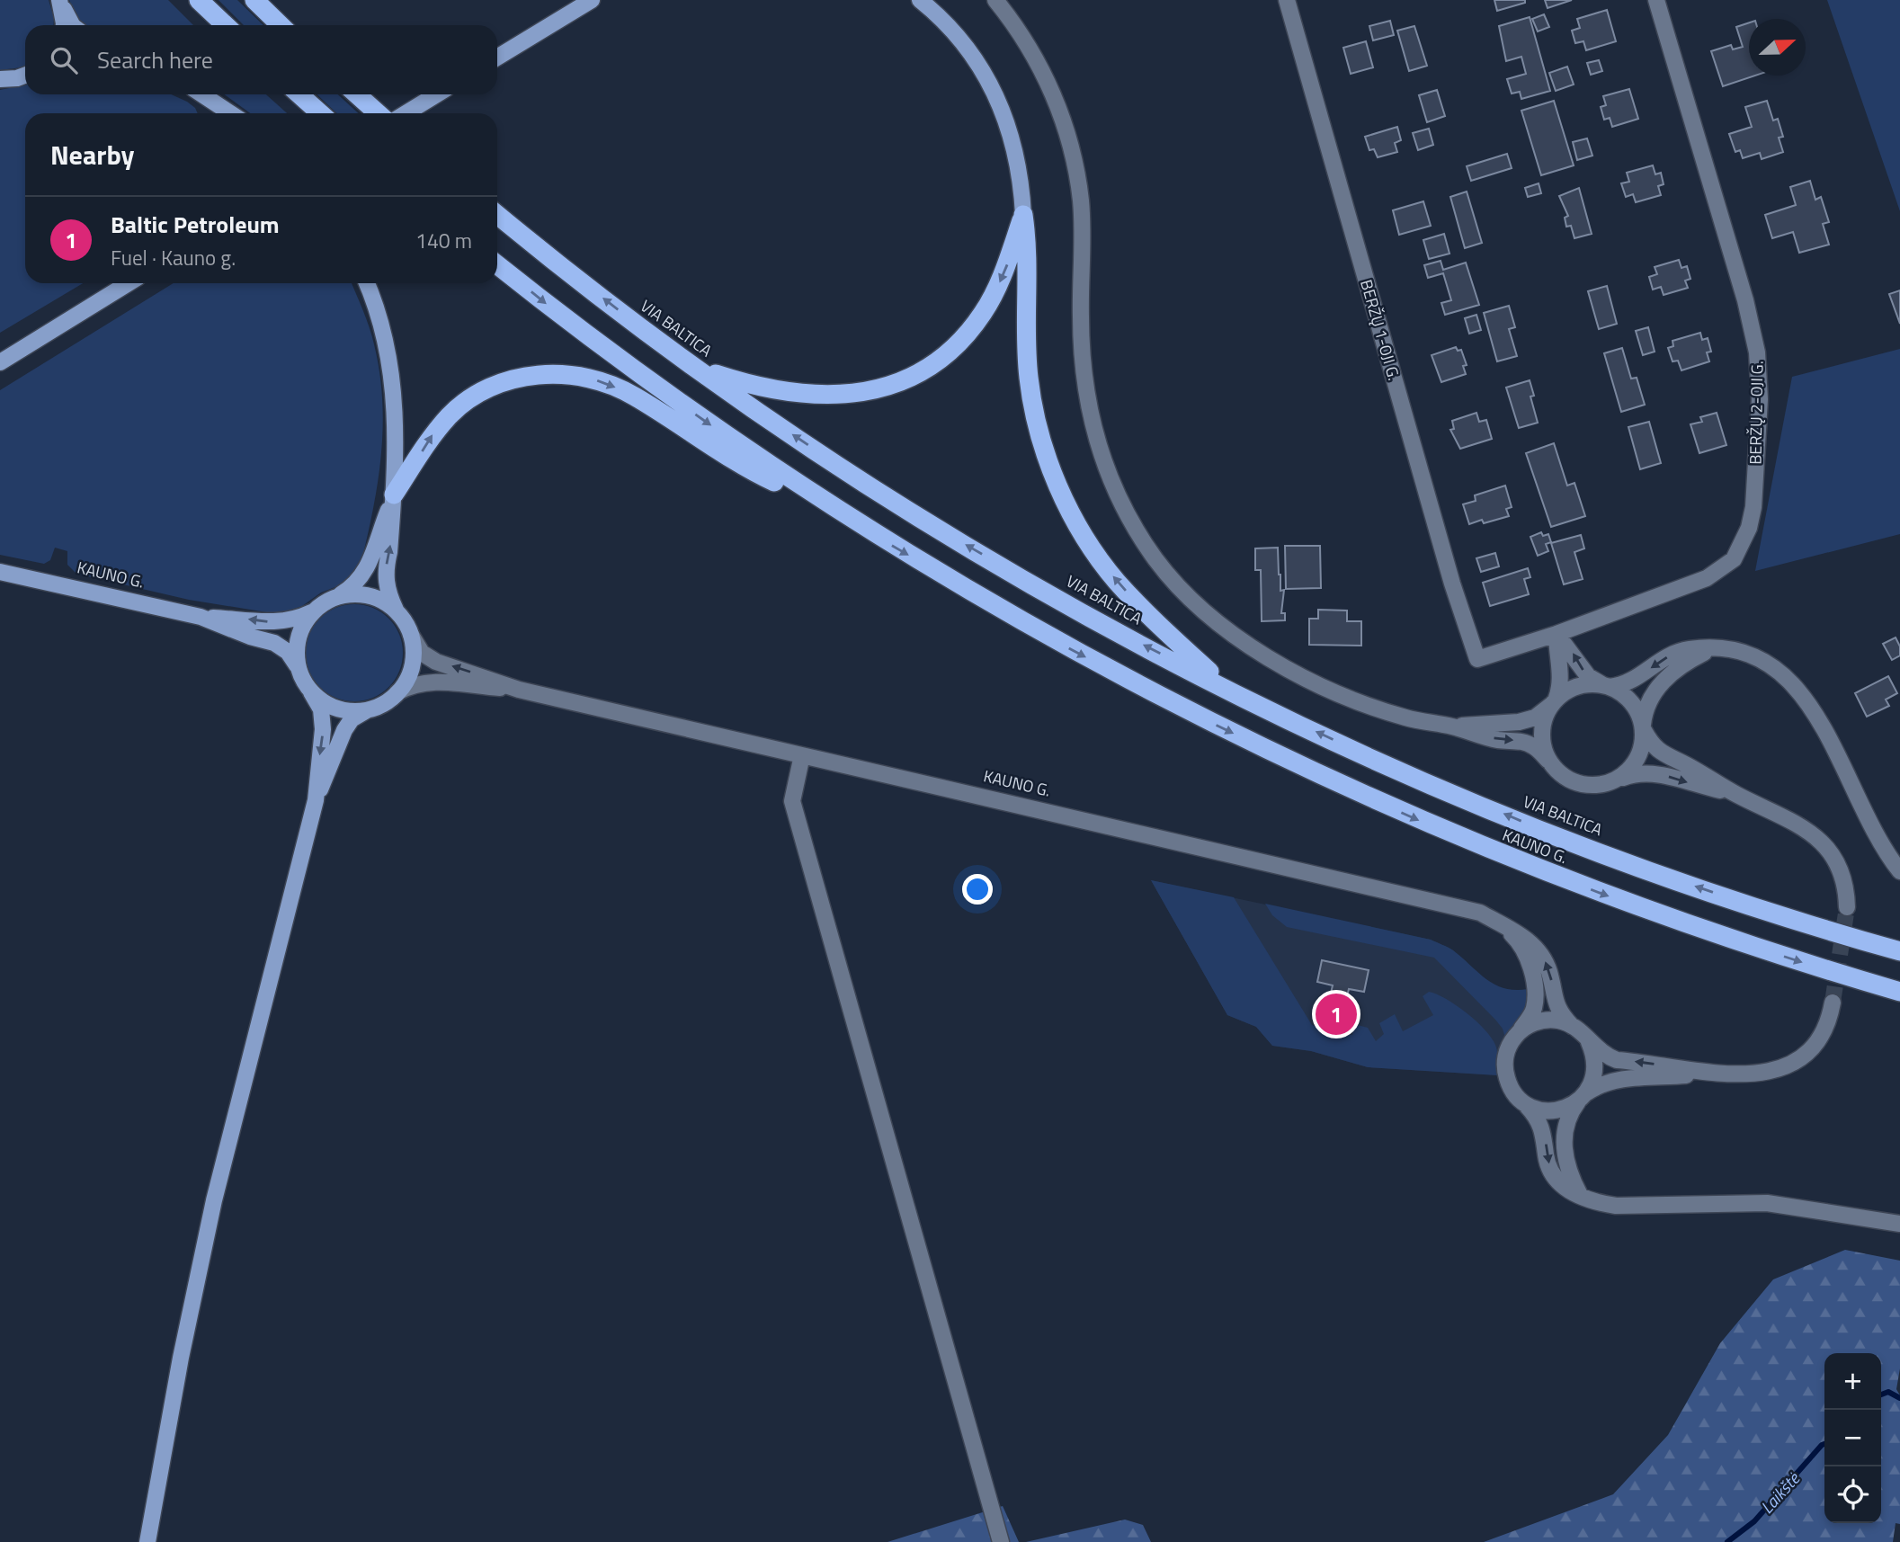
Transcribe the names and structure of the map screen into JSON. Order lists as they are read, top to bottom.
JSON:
{
  "streets": {
    "highway": ["VIA BALTICA", "KAUNO G."],
    "street": ["BERŽŲ 1-OJI G.", "BERŽŲ 2-OJI G."]
  },
  "crossings": [
    ["BERŽŲ 1-OJI G.", "BERŽŲ 2-OJI G."]
  ],
  "one_way": ["VIA BALTICA"],
  "water": ["Laikštė"],
  "north": "right",
  "page": {
    "search": "Search here",
    "heading": "Nearby",
    "list": [
      {
        "mark": "1",
        "name": "Baltic Petroleum",
        "note": "Fuel · Kauno g.",
        "value": "140 m"
      }
    ],
    "pins": "1",
    "map_buttons": ["+", "−"]
  }
}
